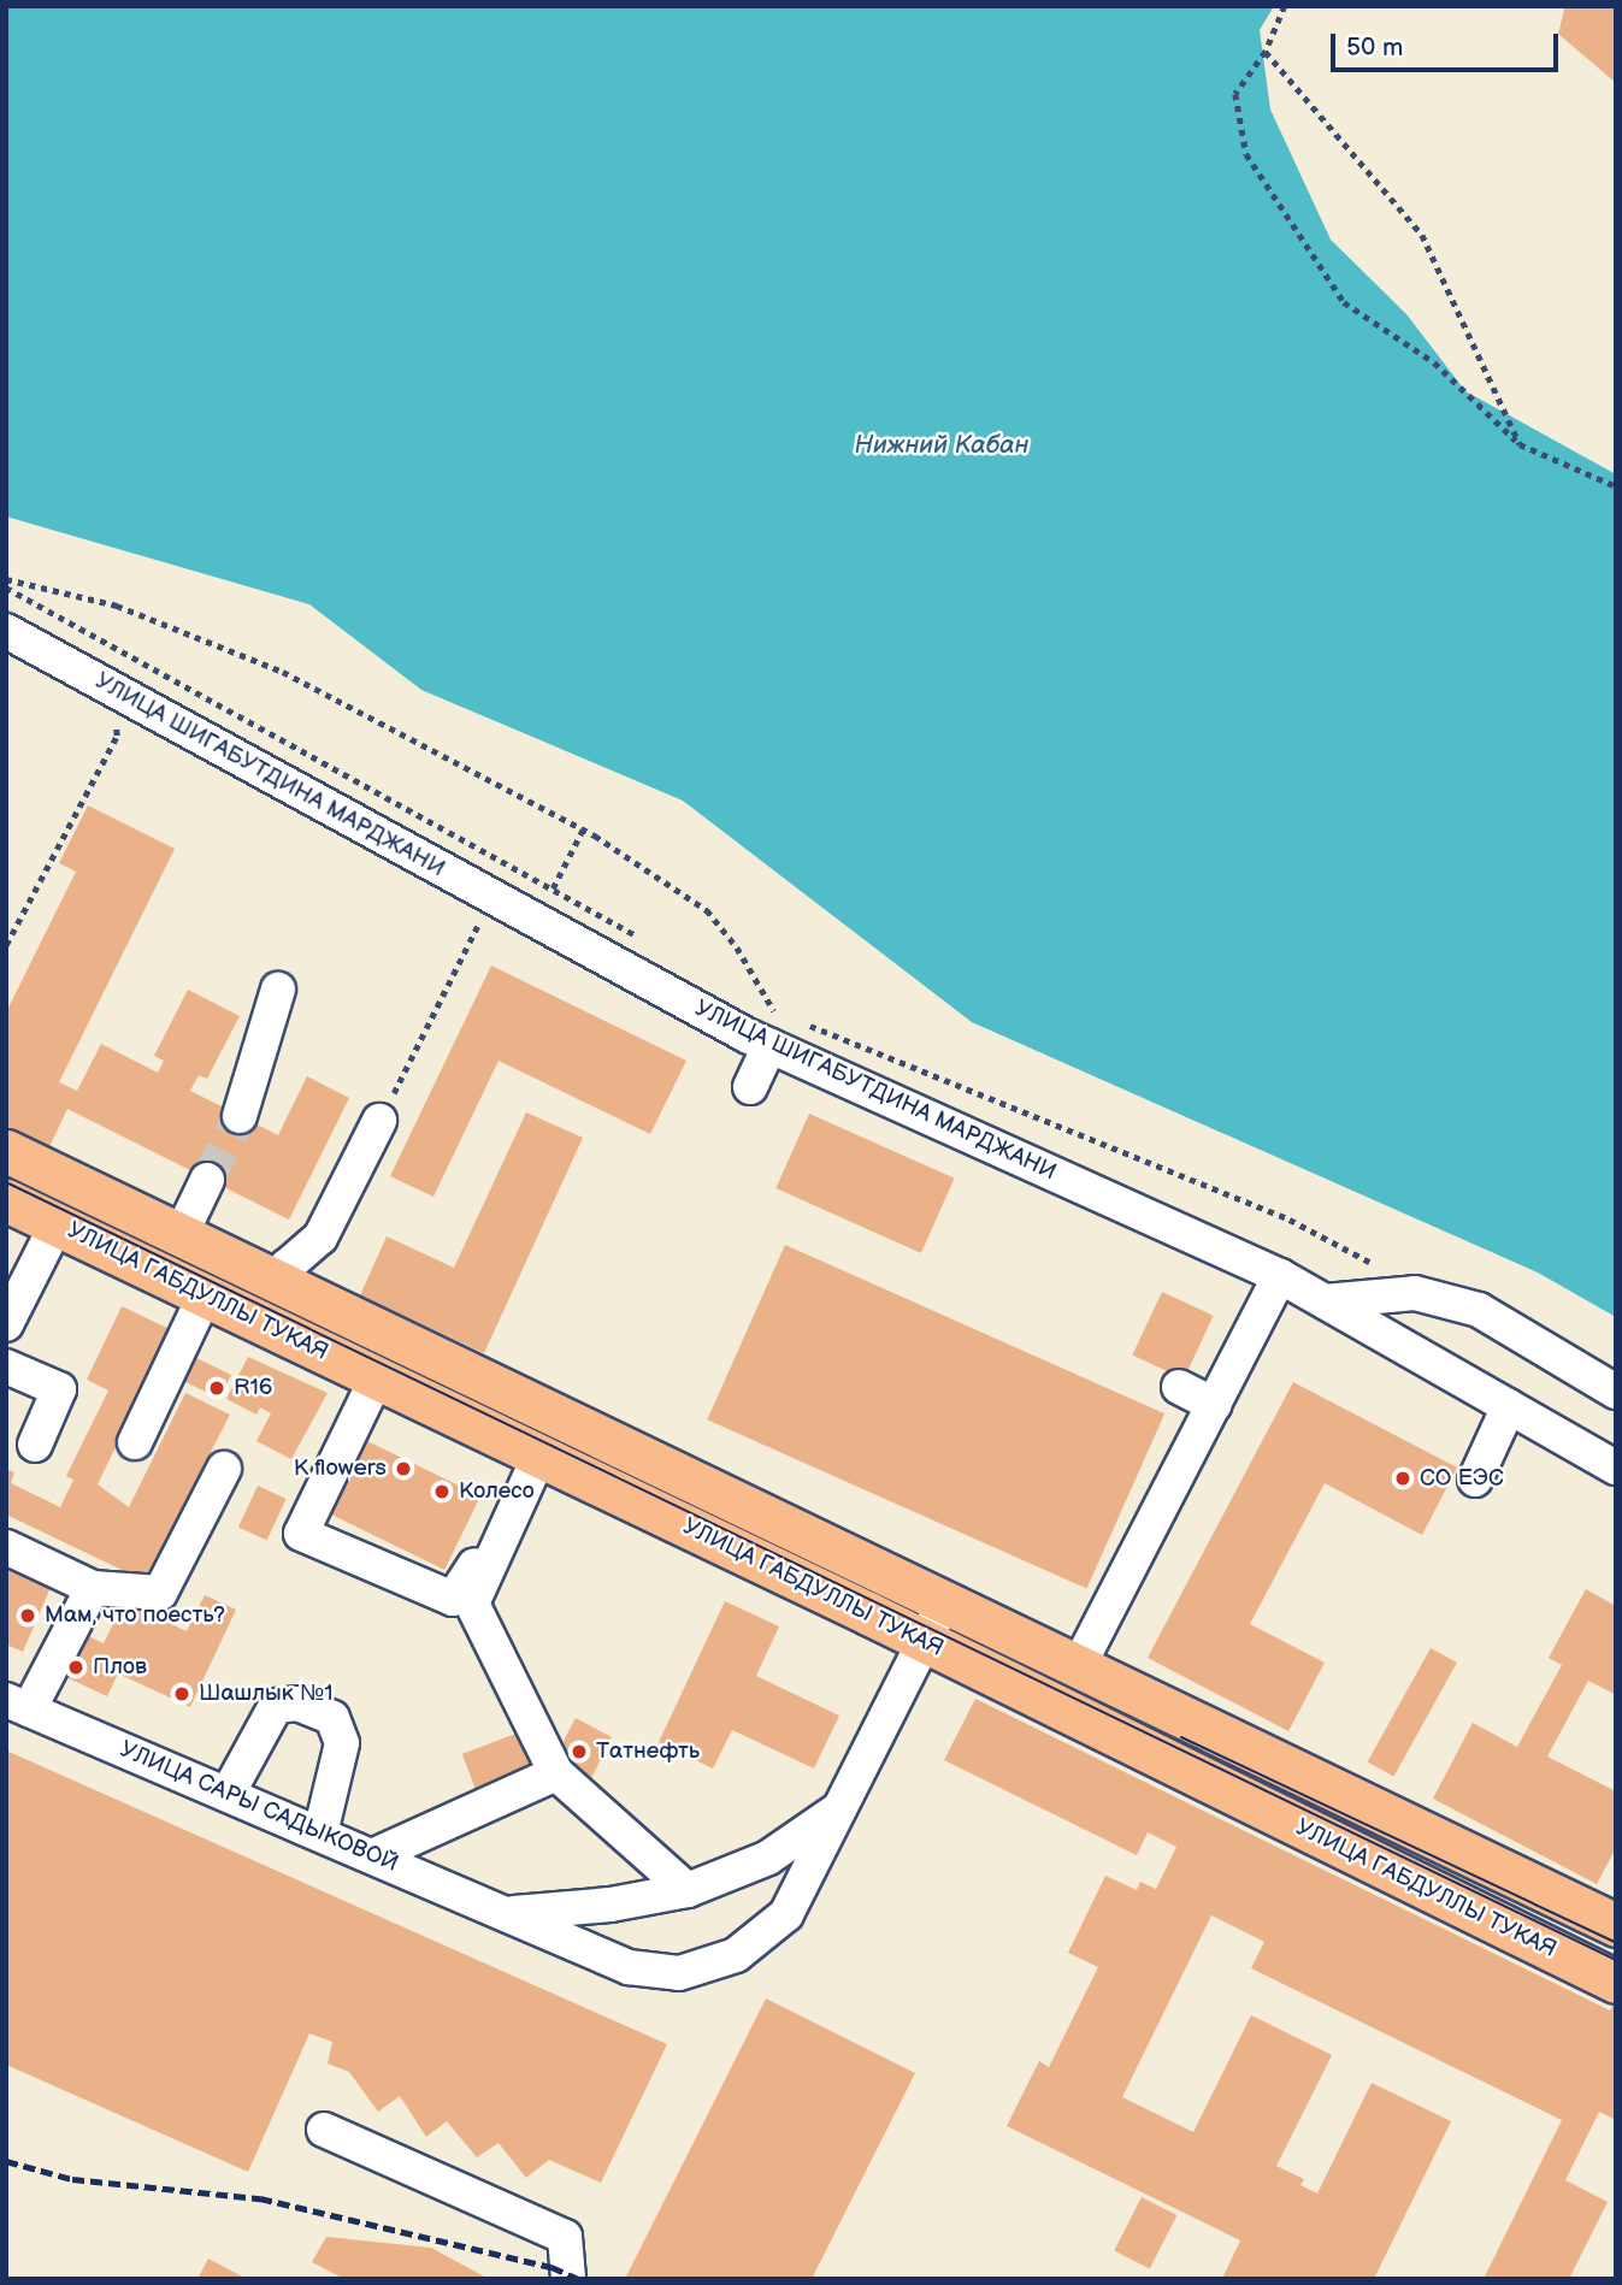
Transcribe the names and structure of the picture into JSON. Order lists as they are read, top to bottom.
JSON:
{
  "streets": {
    "main road": ["УЛИЦА ГАБДУЛЛЫ ТУКАЯ"],
    "street": ["УЛИЦА ШИГАБУТДИНА МАРДЖАНИ", "УЛИЦА САРЫ САДЫКОВОЙ"]
  },
  "crossings": [
    ["УЛИЦА ГАБДУЛЛЫ ТУКАЯ", "УЛИЦА САРЫ САДЫКОВОЙ"]
  ],
  "water": ["Нижний Кабан"],
  "places": [
    "R16",
    "K flowers",
    "СО ЕЭС",
    "Колесо",
    "Мам, что поесть?",
    "Плов",
    "Шашлык №1",
    "Татнефть"
  ],
  "scale_bar": "50 m"
}
